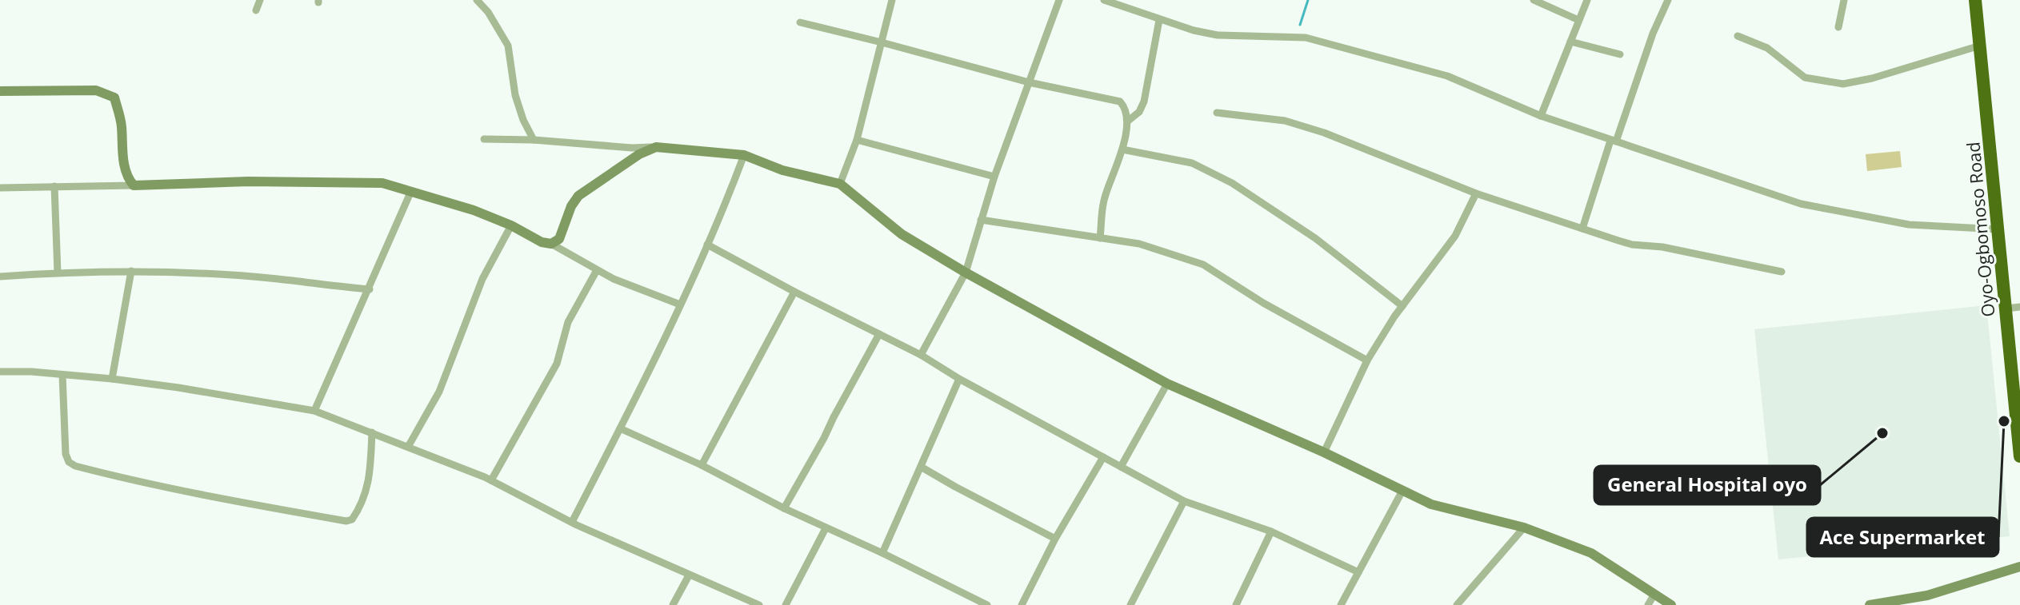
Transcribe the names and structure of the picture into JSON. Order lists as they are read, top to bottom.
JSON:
{
  "streets": {
    "highway": ["Oyo-Ogbomoso Road"]
  },
  "places": ["Ace Supermarket", "General Hospital oyo"]
}
